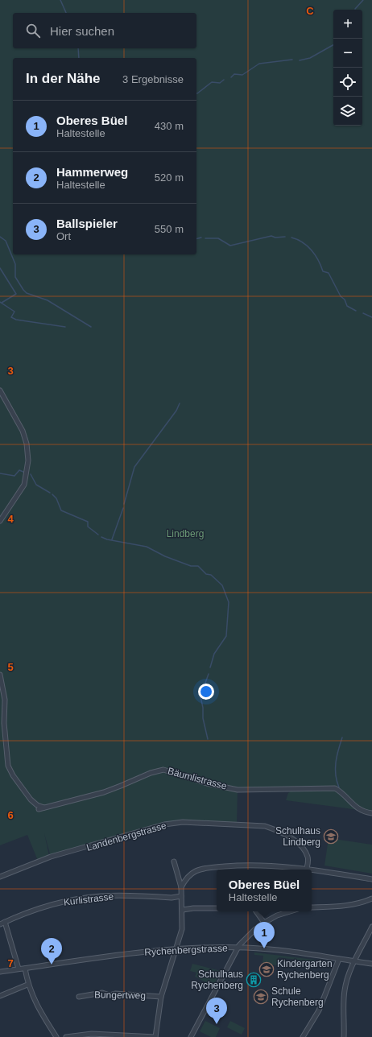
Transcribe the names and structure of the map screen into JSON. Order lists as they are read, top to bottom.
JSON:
{
  "streets": {
    "street": [
      "Bäumlistrasse",
      "Landenbergstrasse",
      "Kurlistrasse",
      "Rychenbergstrasse",
      "Bungertweg"
    ]
  },
  "parks": ["Lindberg"],
  "places": {
    "school or university": ["Schulhaus Lindberg", "Kindergarten Rychenberg", "Schule Rychenberg"],
    "building": ["Schulhaus Rychenberg"]
  },
  "page": {
    "map_buttons": ["+", "−"],
    "search": "Hier suchen",
    "heading": ["In der Nähe", "3 Ergebnisse"],
    "list": [
      {
        "mark": "1",
        "name": "Oberes Büel",
        "note": "Haltestelle",
        "value": "430 m"
      },
      {
        "mark": "2",
        "name": "Hammerweg",
        "note": "Haltestelle",
        "value": "520 m"
      },
      {
        "mark": "3",
        "name": "Ballspieler",
        "note": "Ort",
        "value": "550 m"
      }
    ],
    "popup": ["Oberes Büel", "Haltestelle"],
    "pins": ["1", "2", "3"]
  },
  "grid": {
    "columns": ["C"],
    "rows": [
      "3",
      "4",
      "5",
      "6",
      "7"
    ]
  }
}
